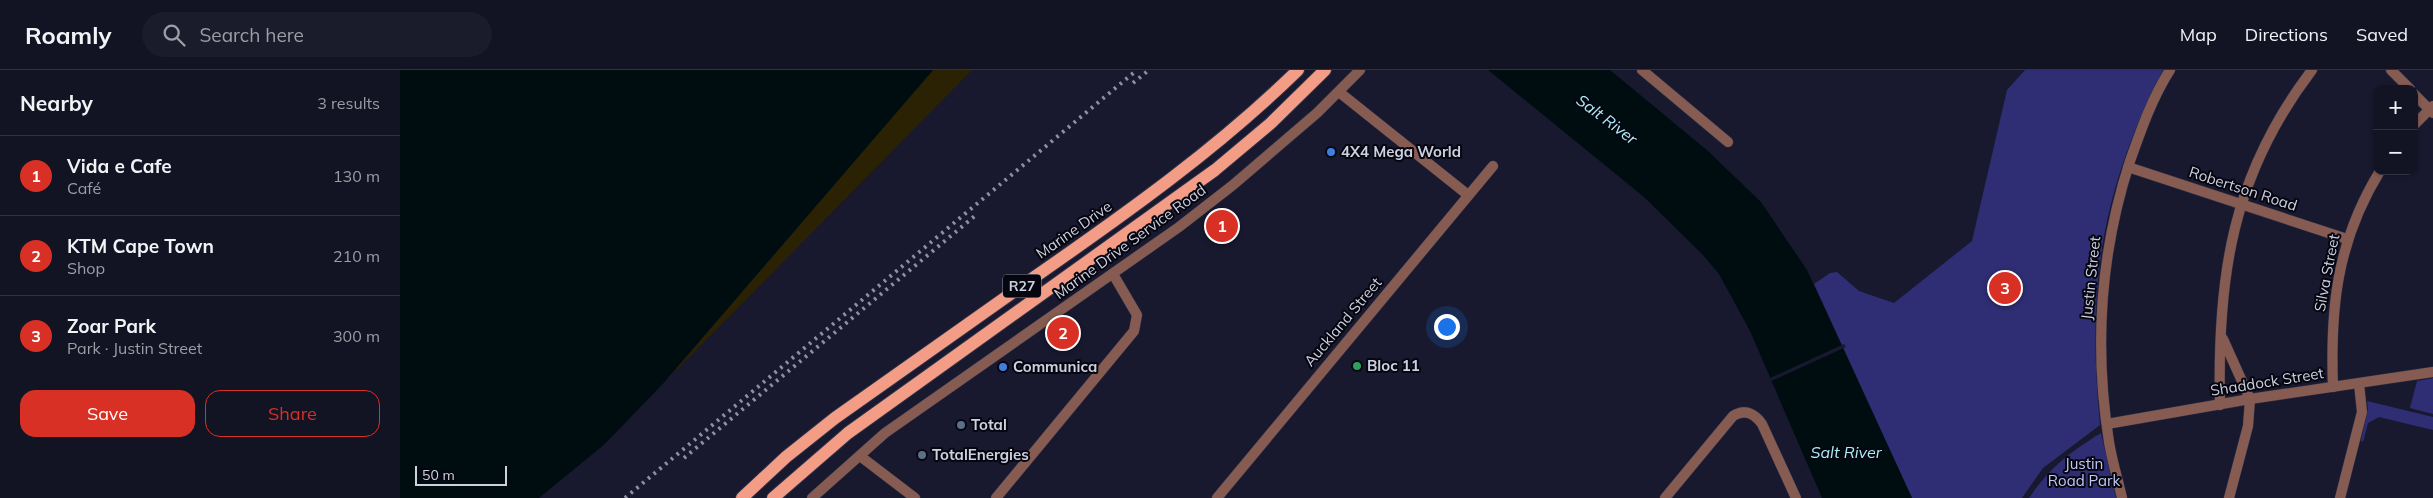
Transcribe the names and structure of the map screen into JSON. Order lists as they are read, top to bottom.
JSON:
{
  "streets": {
    "main road": ["Marine Drive", "R27"],
    "street": [
      "Robertson Road",
      "Marine Drive Service Road",
      "Silva Street",
      "Justin Street",
      "Auckland Street",
      "Shaddock Street"
    ]
  },
  "crossings": [
    ["Robertson Road", "Silva Street"],
    ["Robertson Road", "Justin Street"],
    ["Silva Street", "Shaddock Street"],
    ["Justin Street", "Shaddock Street"]
  ],
  "water": ["Salt River"],
  "parks": ["Justin Road Park"],
  "places": [
    "4X4 Mega World",
    "Bloc 11",
    "Communica",
    "Total",
    "TotalEnergies"
  ],
  "scale_bar": "50 m",
  "page": {
    "header": "Roamly",
    "search": "Search here",
    "nav": ["Map", "Directions", "Saved"],
    "heading": ["Nearby", "3 results"],
    "map_buttons": ["+", "−"],
    "list": [
      {
        "mark": "1",
        "name": "Vida e Cafe",
        "note": "Café",
        "value": "130 m"
      },
      {
        "mark": "2",
        "name": "KTM Cape Town",
        "note": "Shop",
        "value": "210 m"
      },
      {
        "mark": "3",
        "name": "Zoar Park",
        "note": "Park · Justin Street",
        "value": "300 m"
      }
    ],
    "pins": ["1", "3", "2"],
    "buttons": ["Save", "Share"],
    "scale": "50 m"
  }
}
